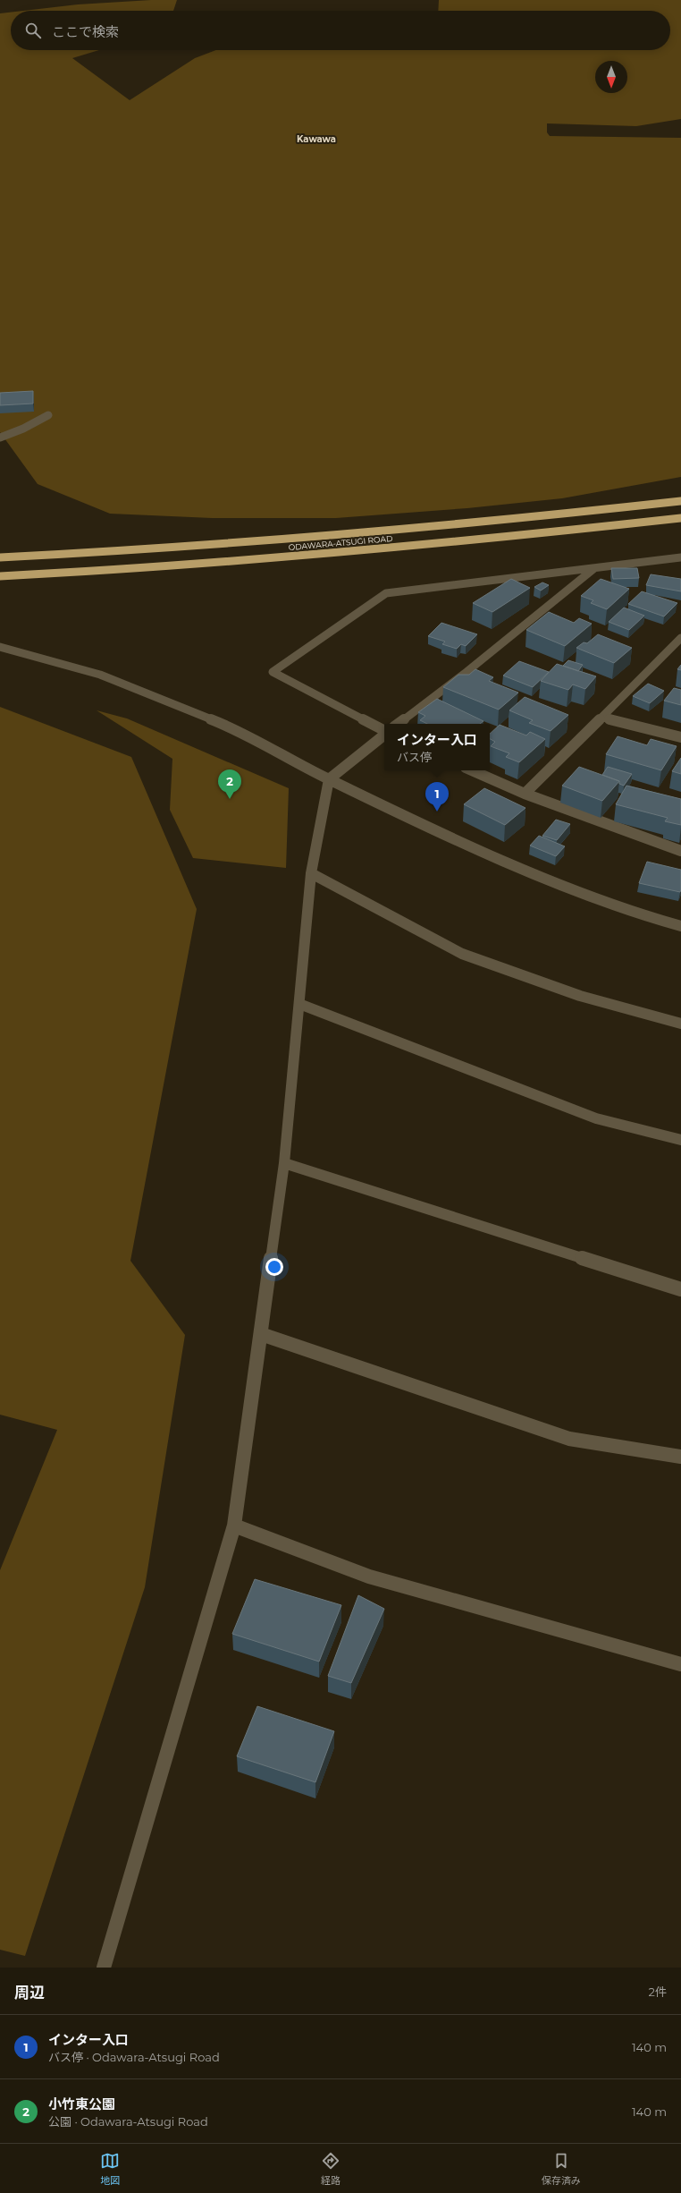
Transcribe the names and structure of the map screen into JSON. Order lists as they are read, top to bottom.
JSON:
{
  "streets": {
    "highway": ["ODAWARA-ATSUGI ROAD"]
  },
  "districts": ["Kawawa"],
  "north": "bottom",
  "page": {
    "search": "ここで検索",
    "popup": ["インター入口", "バス停"],
    "pins": ["2", "1"],
    "heading": ["周辺", "2件"],
    "list": [
      {
        "mark": "1",
        "name": "インター入口",
        "note": "バス停 · Odawara-Atsugi Road",
        "value": "140 m"
      },
      {
        "mark": "2",
        "name": "小竹東公園",
        "note": "公園 · Odawara-Atsugi Road",
        "value": "140 m"
      }
    ],
    "nav": ["地図", "経路", "保存済み"]
  }
}
